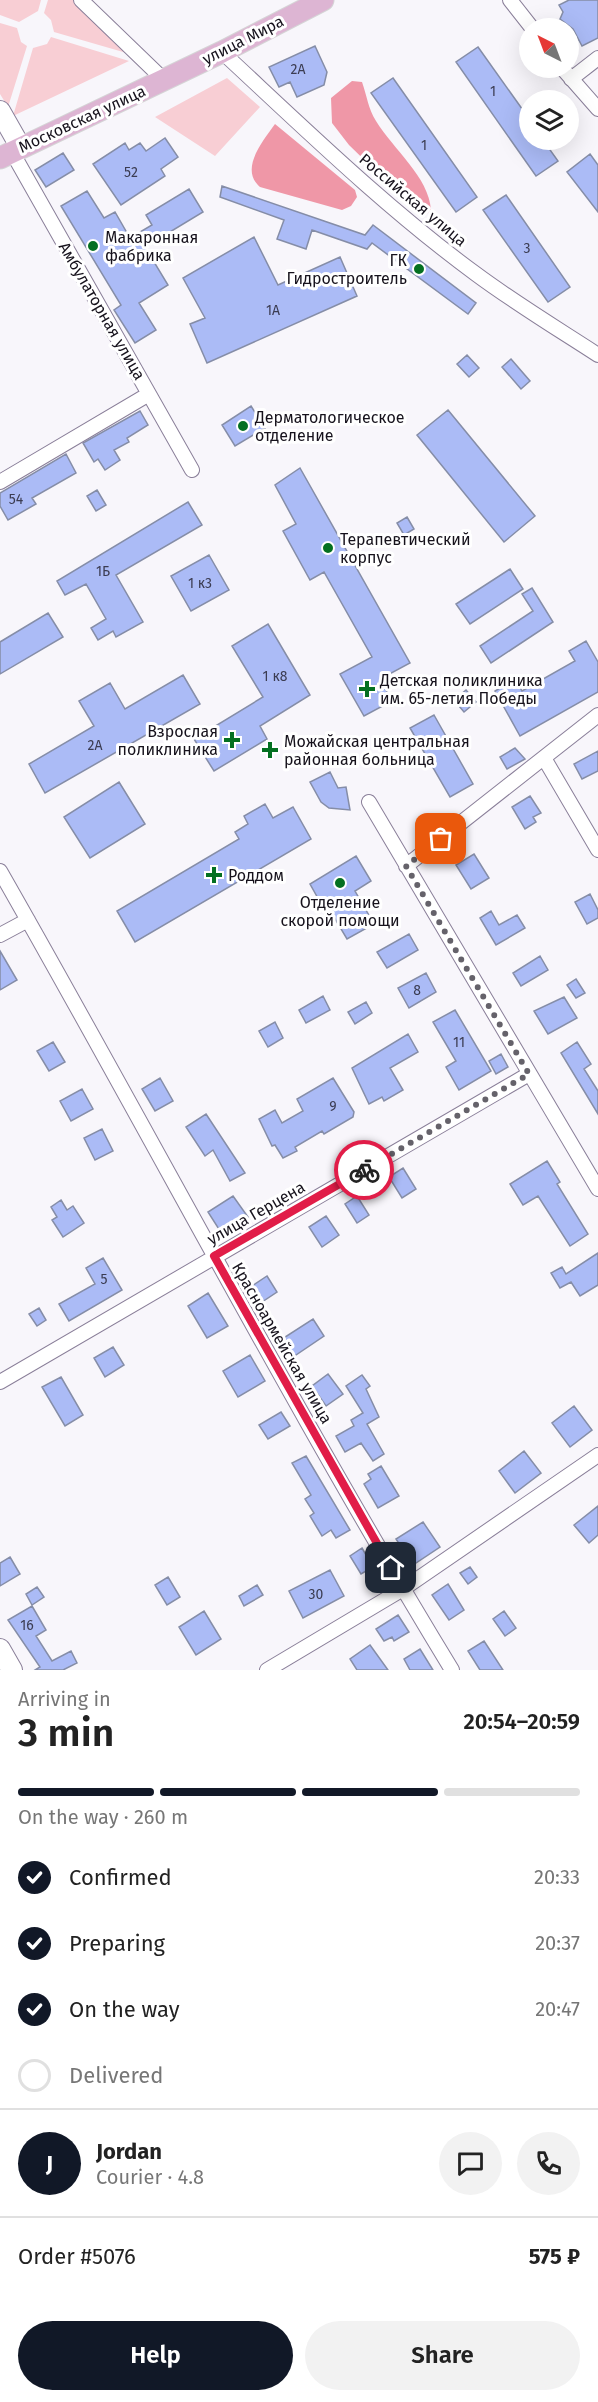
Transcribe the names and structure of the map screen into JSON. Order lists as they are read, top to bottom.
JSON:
{
  "streets": {
    "main road": ["улица Мира", "Московская улица"],
    "street": [
      "Российская улица",
      "Амбулаторная улица",
      "улица Герцена",
      "Красноармейская улица"
    ]
  },
  "crossings": [
    ["улица Мира", "Московская улица"],
    ["улица Мира", "Российская улица"],
    ["Московская улица", "Амбулаторная улица"],
    ["улица Герцена", "Красноармейская улица"]
  ],
  "places": {
    "other": [
      "Макаронная фабрика",
      "ГК Гидростроитель",
      "Дерматологическое отделение",
      "Терапевтический корпус",
      "Отделение скорой помощи"
    ],
    "health": [
      "Детская поликлиника им. 65-летия Победы",
      "Взрослая поликлиника",
      "Можайская центральная районная больница",
      "Роддом"
    ]
  },
  "house_numbers": [
    "2А",
    "1",
    "1",
    "52",
    "3",
    "1А",
    "54",
    "1Б",
    "1 к3",
    "1 к8",
    "2А",
    "8",
    "11",
    "9",
    "5",
    "30",
    "16"
  ],
  "north": "top left",
  "page": {
    "heading": ["3 min", "Arriving in", "20:54–20:59"],
    "panel": [
      "Jordan",
      "Courier · 4.8",
      "Order #5076",
      "575 ₽"
    ],
    "bar": "On the way · 260 m",
    "list": [
      ["Confirmed", "20:33"],
      ["Preparing", "20:37"],
      ["On the way", "20:47"],
      "Delivered"
    ],
    "round": "J",
    "buttons": ["Help", "Share"]
  }
}
